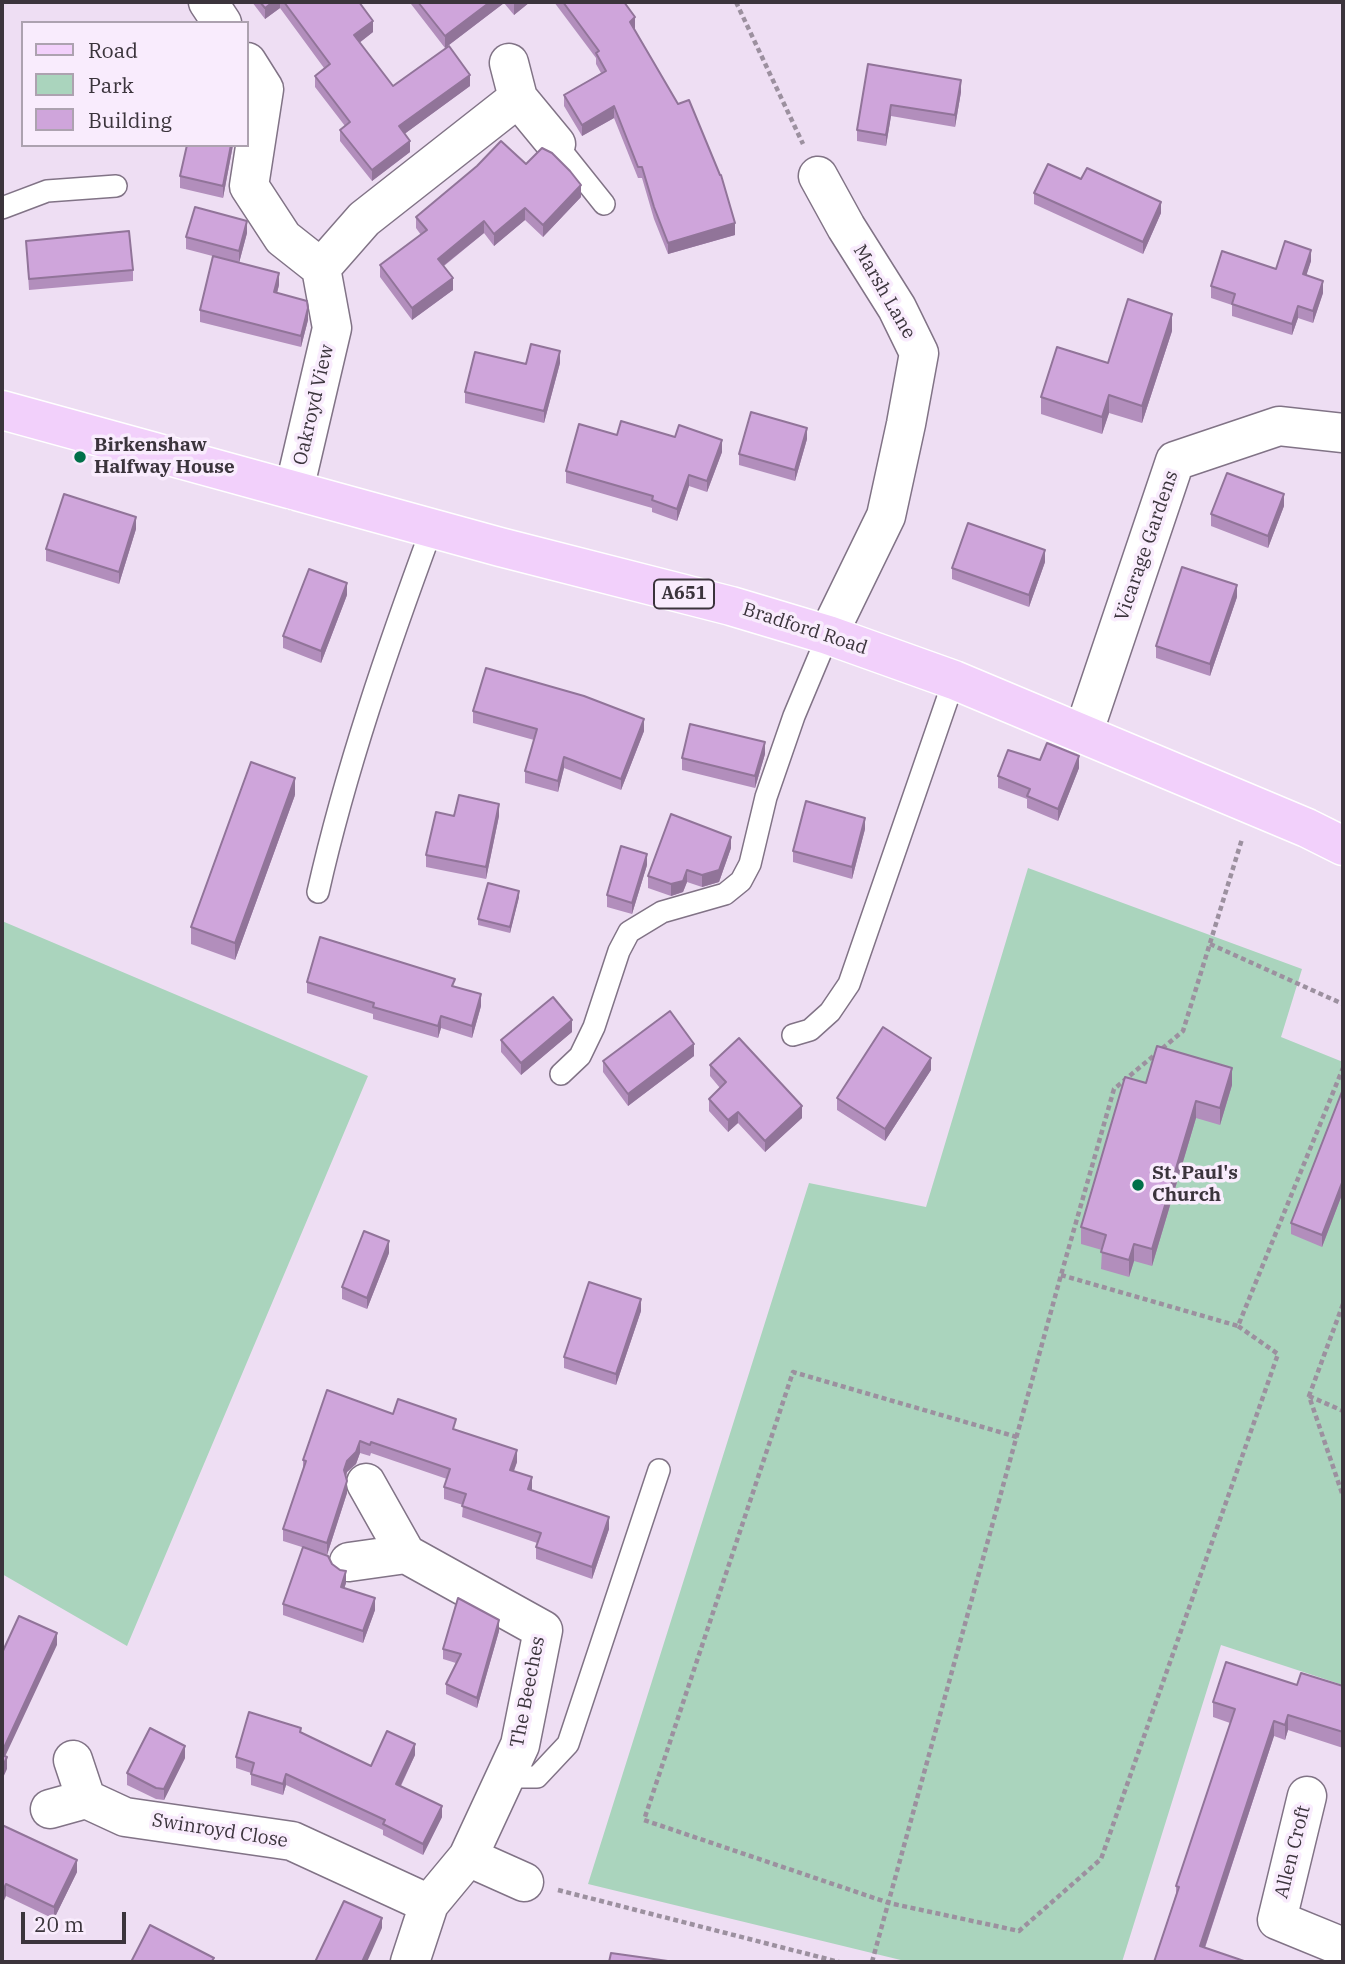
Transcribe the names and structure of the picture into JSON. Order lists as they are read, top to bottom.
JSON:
{
  "streets": {
    "main road": ["A651", "Bradford Road"],
    "street": [
      "Marsh Lane",
      "Oakroyd View",
      "Vicarage Gardens",
      "The Beeches",
      "Swinroyd Close",
      "Allen Croft"
    ]
  },
  "crossings": [
    ["Marsh Lane", "Bradford Road"],
    ["Oakroyd View", "Bradford Road"],
    ["Vicarage Gardens", "Bradford Road"],
    ["The Beeches", "Swinroyd Close"]
  ],
  "places": ["Birkenshaw Halfway House", "St. Paul's Church"],
  "legend": ["Road", "Park", "Building"],
  "scale_bar": "20 m"
}
